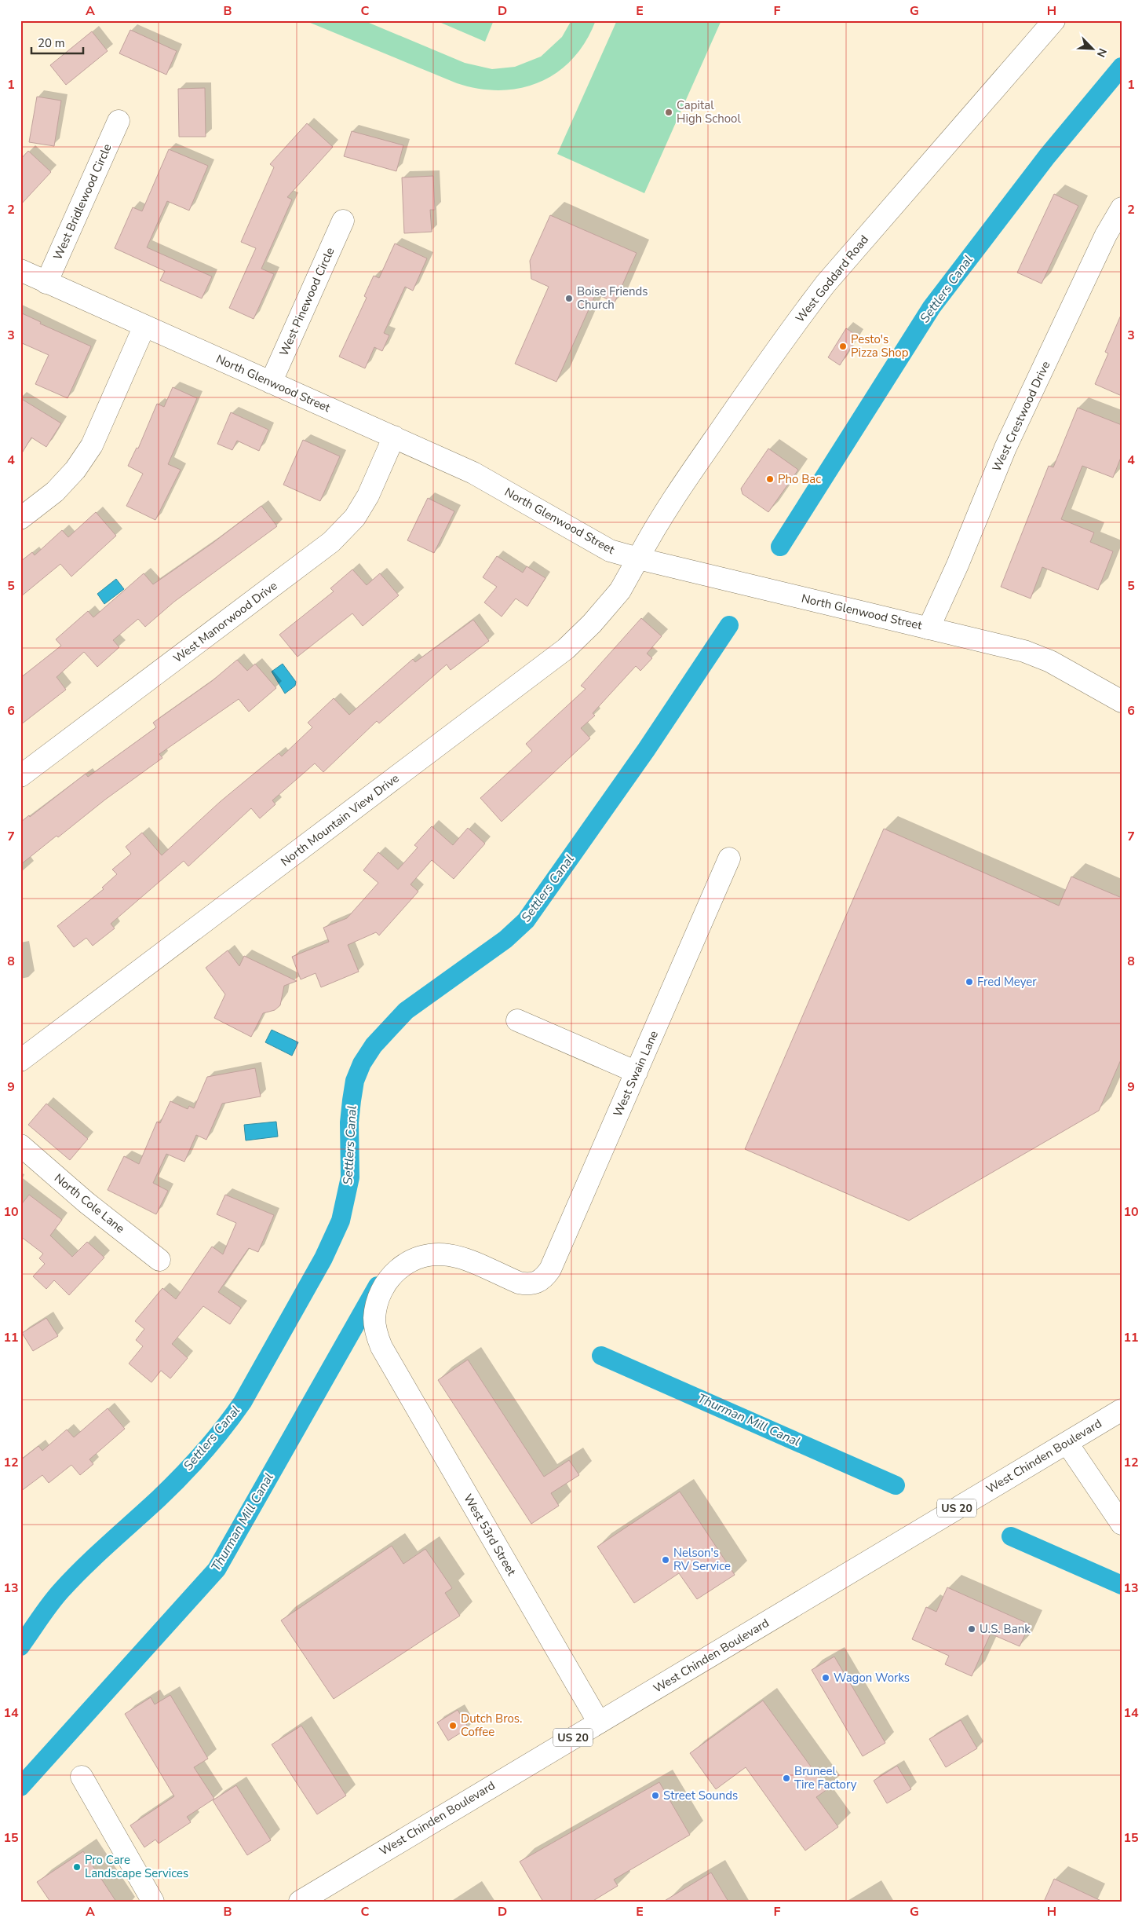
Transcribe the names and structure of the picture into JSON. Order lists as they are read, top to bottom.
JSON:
{
  "streets": {
    "street": [
      "West Bridlewood Circle",
      "West Goddard Road",
      "West Pinewood Circle",
      "North Glenwood Street",
      "West Crestwood Drive",
      "West Manorwood Drive",
      "North Mountain View Drive",
      "West Swain Lane",
      "North Cole Lane",
      "West Chinden Boulevard",
      "US 20",
      "West 53rd Street"
    ]
  },
  "crossings": [
    ["West Bridlewood Circle", "North Glenwood Street"],
    ["West Goddard Road", "North Glenwood Street"],
    ["West Goddard Road", "North Mountain View Drive"],
    ["West Pinewood Circle", "North Glenwood Street"],
    ["North Glenwood Street", "West Crestwood Drive"],
    ["North Glenwood Street", "West Manorwood Drive"],
    ["North Glenwood Street", "North Mountain View Drive"],
    ["West Swain Lane", "West 53rd Street"],
    ["West Chinden Boulevard", "West 53rd Street"]
  ],
  "water": ["Settlers Canal", "Thurman Mill Canal"],
  "places": [
    "Capital High School",
    "Boise Friends Church",
    "Pesto's Pizza Shop",
    "Pho Bac",
    "Fred Meyer",
    "Nelson's RV Service",
    "U.S. Bank",
    "Wagon Works",
    "Dutch Bros. Coffee",
    "Bruneel Tire Factory",
    "Street Sounds",
    "Pro Care Landscape Services"
  ],
  "scale_bar": "20 m",
  "north": "bottom right",
  "grid": {
    "columns": [
      "A",
      "B",
      "C",
      "D",
      "E",
      "F",
      "G",
      "H"
    ],
    "rows": [
      "1",
      "2",
      "3",
      "4",
      "5",
      "6",
      "7",
      "8",
      "9",
      "10",
      "11",
      "12",
      "13",
      "14",
      "15"
    ]
  }
}
